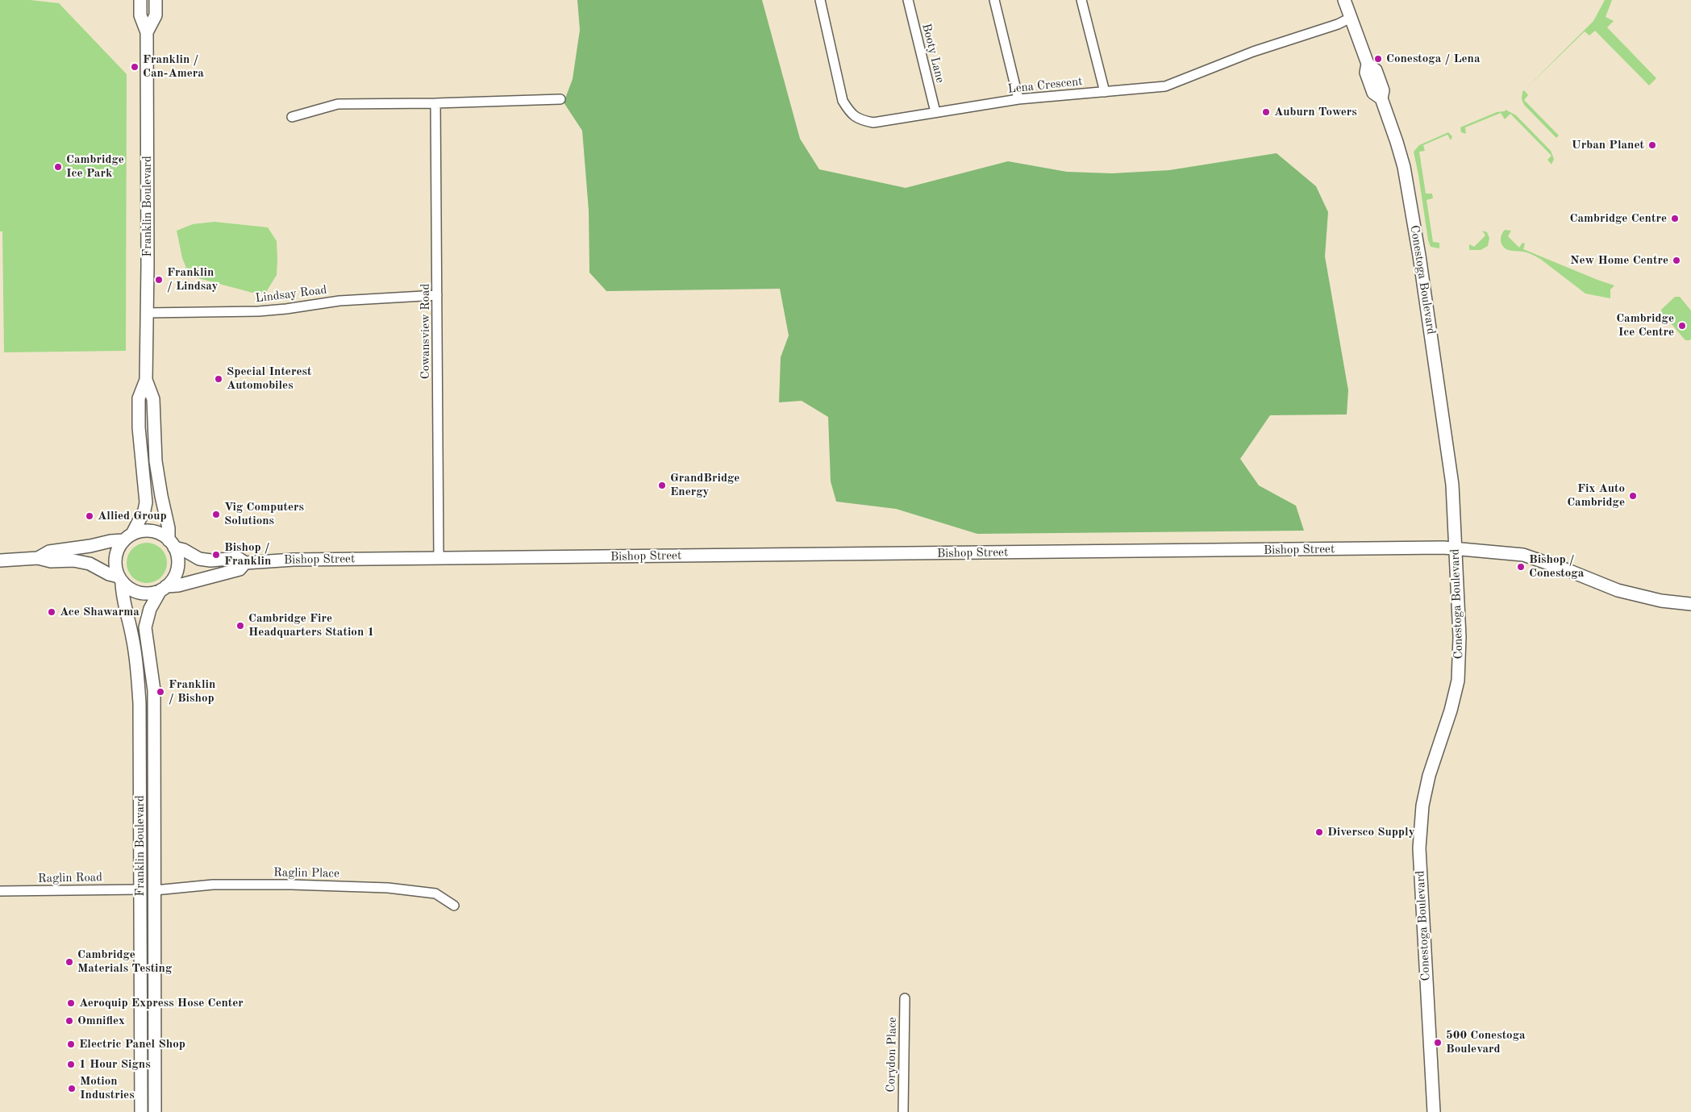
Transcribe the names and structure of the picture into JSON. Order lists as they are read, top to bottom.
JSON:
{
  "streets": {
    "main road": ["Franklin Boulevard", "Conestoga Boulevard", "Bishop Street"],
    "street": [
      "Booty Lane",
      "Lena Crescent",
      "Lindsay Road",
      "Cowansview Road",
      "Raglin Place",
      "Raglin Road",
      "Corydon Place"
    ]
  },
  "crossings": [
    ["Booty Lane", "Lena Crescent"],
    ["Lena Crescent", "Conestoga Boulevard"],
    ["Franklin Boulevard", "Lindsay Road"],
    ["Franklin Boulevard", "Bishop Street"],
    ["Franklin Boulevard", "Raglin Place"],
    ["Franklin Boulevard", "Raglin Road"],
    ["Conestoga Boulevard", "Bishop Street"],
    ["Lindsay Road", "Cowansview Road"],
    ["Cowansview Road", "Bishop Street"]
  ],
  "places": [
    "Conestoga / Lena",
    "Franklin / Can-Amera",
    "Auburn Towers",
    "Urban Planet",
    "Cambridge Ice Park",
    "Cambridge Centre",
    "New Home Centre",
    "Franklin / Lindsay",
    "Cambridge Ice Centre",
    "Special Interest Automobiles",
    "GrandBridge Energy",
    "Fix Auto Cambridge",
    "Vig Computers Solutions",
    "Allied Group",
    "Bishop / Franklin",
    "Bishop / Conestoga",
    "Ace Shawarma",
    "Cambridge Fire Headquarters Station 1",
    "Franklin / Bishop",
    "Diversco Supply",
    "Cambridge Materials Testing",
    "Aeroquip Express Hose Center",
    "Omniflex",
    "500 Conestoga Boulevard",
    "Electric Panel Shop",
    "1 Hour Signs",
    "Motion Industries"
  ]
}
